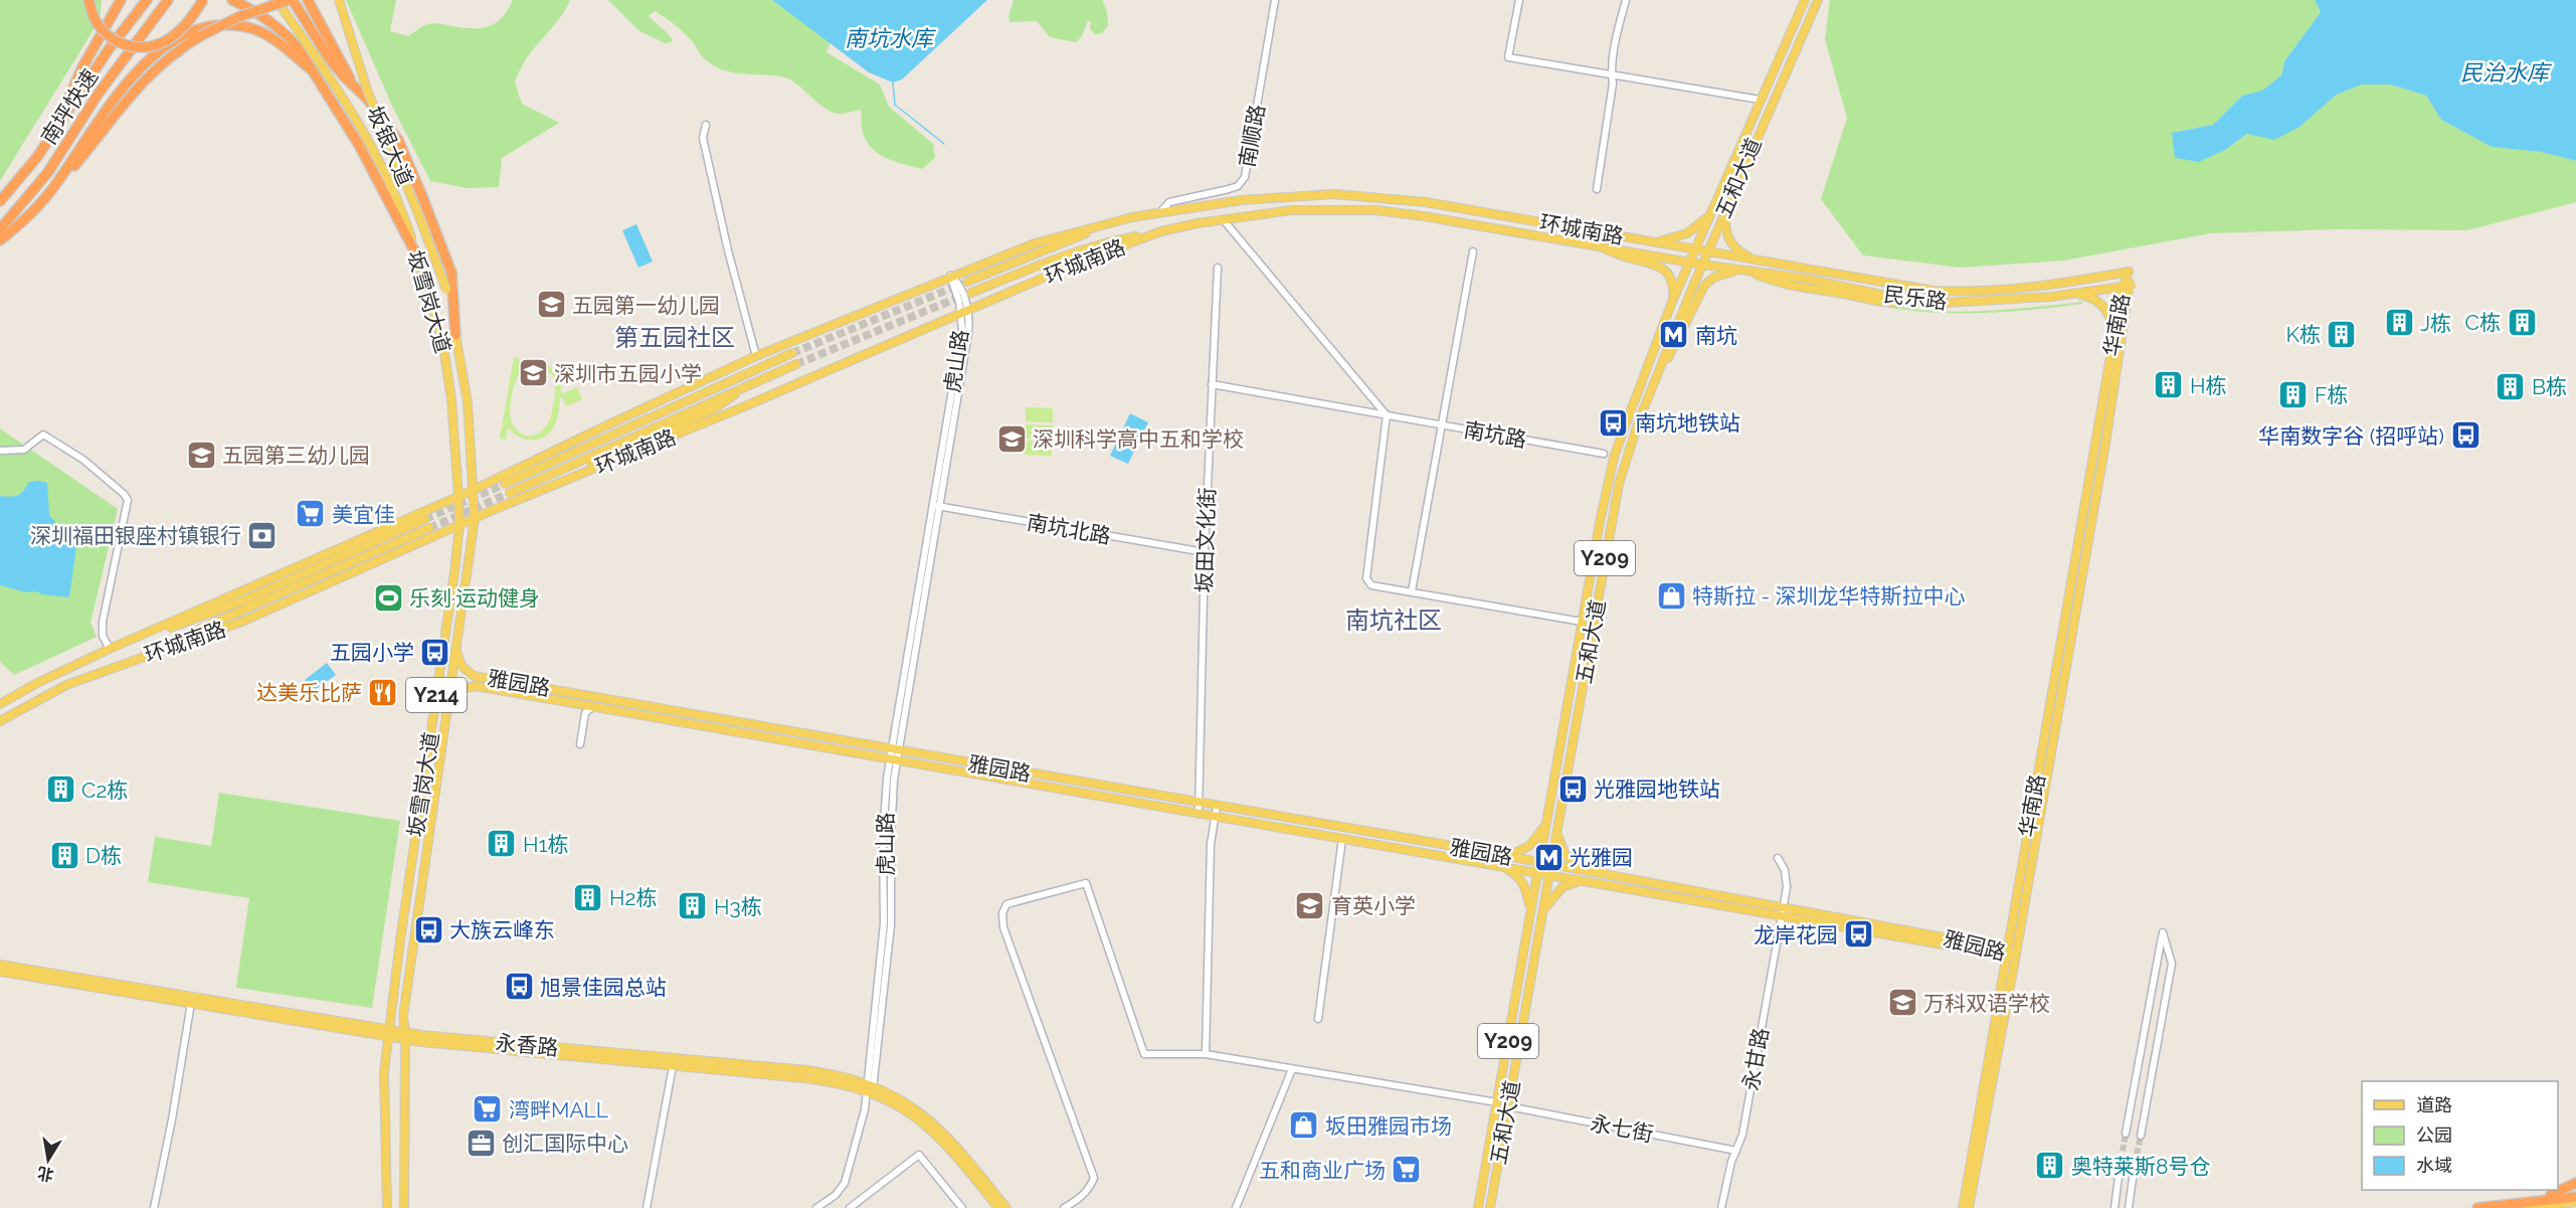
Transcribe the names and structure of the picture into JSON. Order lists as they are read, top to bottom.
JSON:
{
  "streets": {
    "highway": ["南坪快速"],
    "main road": [
      "坂银大道",
      "五和大道",
      "环城南路",
      "民乐路",
      "坂雪岗大道",
      "华南路",
      "Y209",
      "雅园路",
      "Y214",
      "永香路"
    ],
    "street": [
      "南顺路",
      "虎山路",
      "南坑路",
      "南坑北路",
      "坂田文化街",
      "永甘路",
      "永七街"
    ]
  },
  "crossings": [
    ["南顺路", "环城南路"],
    ["坂银大道", "坂雪岗大道"],
    ["五和大道", "环城南路"],
    ["五和大道", "民乐路"],
    ["五和大道", "雅园路"],
    ["五和大道", "永七街"],
    ["环城南路", "民乐路"],
    ["环城南路", "坂雪岗大道"],
    ["环城南路", "虎山路"],
    ["民乐路", "华南路"],
    ["坂雪岗大道", "雅园路"],
    ["坂雪岗大道", "永香路"],
    ["华南路", "雅园路"],
    ["虎山路", "南坑北路"],
    ["虎山路", "雅园路"],
    ["虎山路", "永香路"],
    ["南坑路", "坂田文化街"],
    ["南坑北路", "坂田文化街"],
    ["坂田文化街", "雅园路"],
    ["雅园路", "永甘路"],
    ["永甘路", "永七街"]
  ],
  "districts": ["第五园社区", "南坑社区"],
  "water": ["南坑水库", "民治水库"],
  "places": {
    "school or university": [
      "五园第一幼儿园",
      "深圳市五园小学",
      "深圳科学高中五和学校",
      "五园第三幼儿园",
      "育英小学",
      "万科双语学校"
    ],
    "building": [
      "C栋",
      "J栋",
      "K栋",
      "H栋",
      "B栋",
      "F栋",
      "C2栋",
      "H1栋",
      "D栋",
      "H2栋",
      "H3栋",
      "奥特莱斯8号仓"
    ],
    "metro station": ["南坑", "光雅园"],
    "bus stop": [
      "南坑地铁站",
      "华南数字谷 (招呼站)",
      "五园小学",
      "光雅园地铁站",
      "大族云峰东",
      "龙岸花园",
      "旭景佳园总站"
    ],
    "supermarket": ["美宜佳", "湾畔MALL", "五和商业广场"],
    "bank": ["深圳福田银座村镇银行"],
    "shop": ["特斯拉 - 深圳龙华特斯拉中心", "坂田雅园市场"],
    "sports": ["乐刻·运动健身"],
    "restaurant": ["达美乐比萨"],
    "office": ["创汇国际中心"]
  },
  "legend": ["道路", "公园", "水域"],
  "north": "bottom"
}
